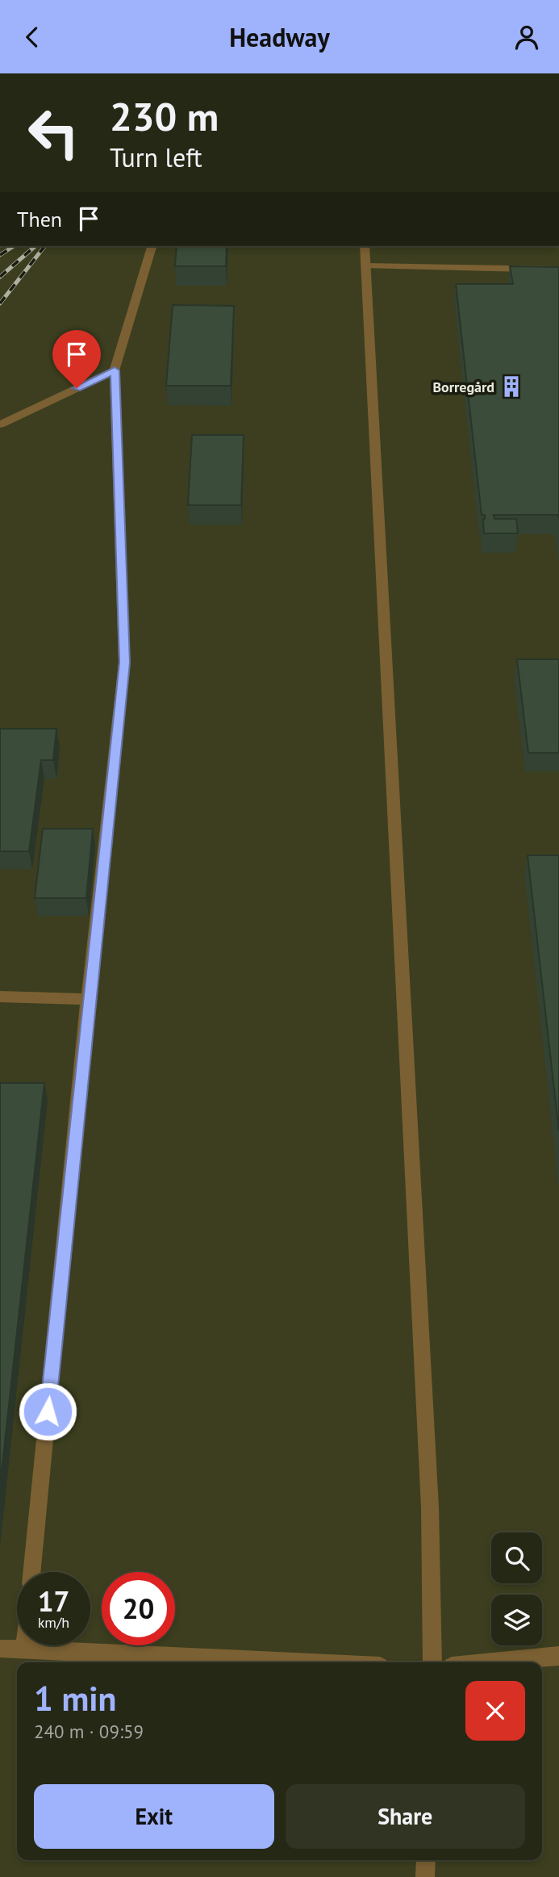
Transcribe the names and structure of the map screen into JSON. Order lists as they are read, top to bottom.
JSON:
{
  "places": {
    "building": ["Borregård"]
  },
  "page": {
    "header": "Headway",
    "turn": ["230 m", "Turn left"],
    "then": "Then",
    "speed": "17 km/h",
    "limit": "20",
    "heading": ["1 min", "240 m · 09:59"],
    "buttons": ["Exit", "Share"]
  }
}
